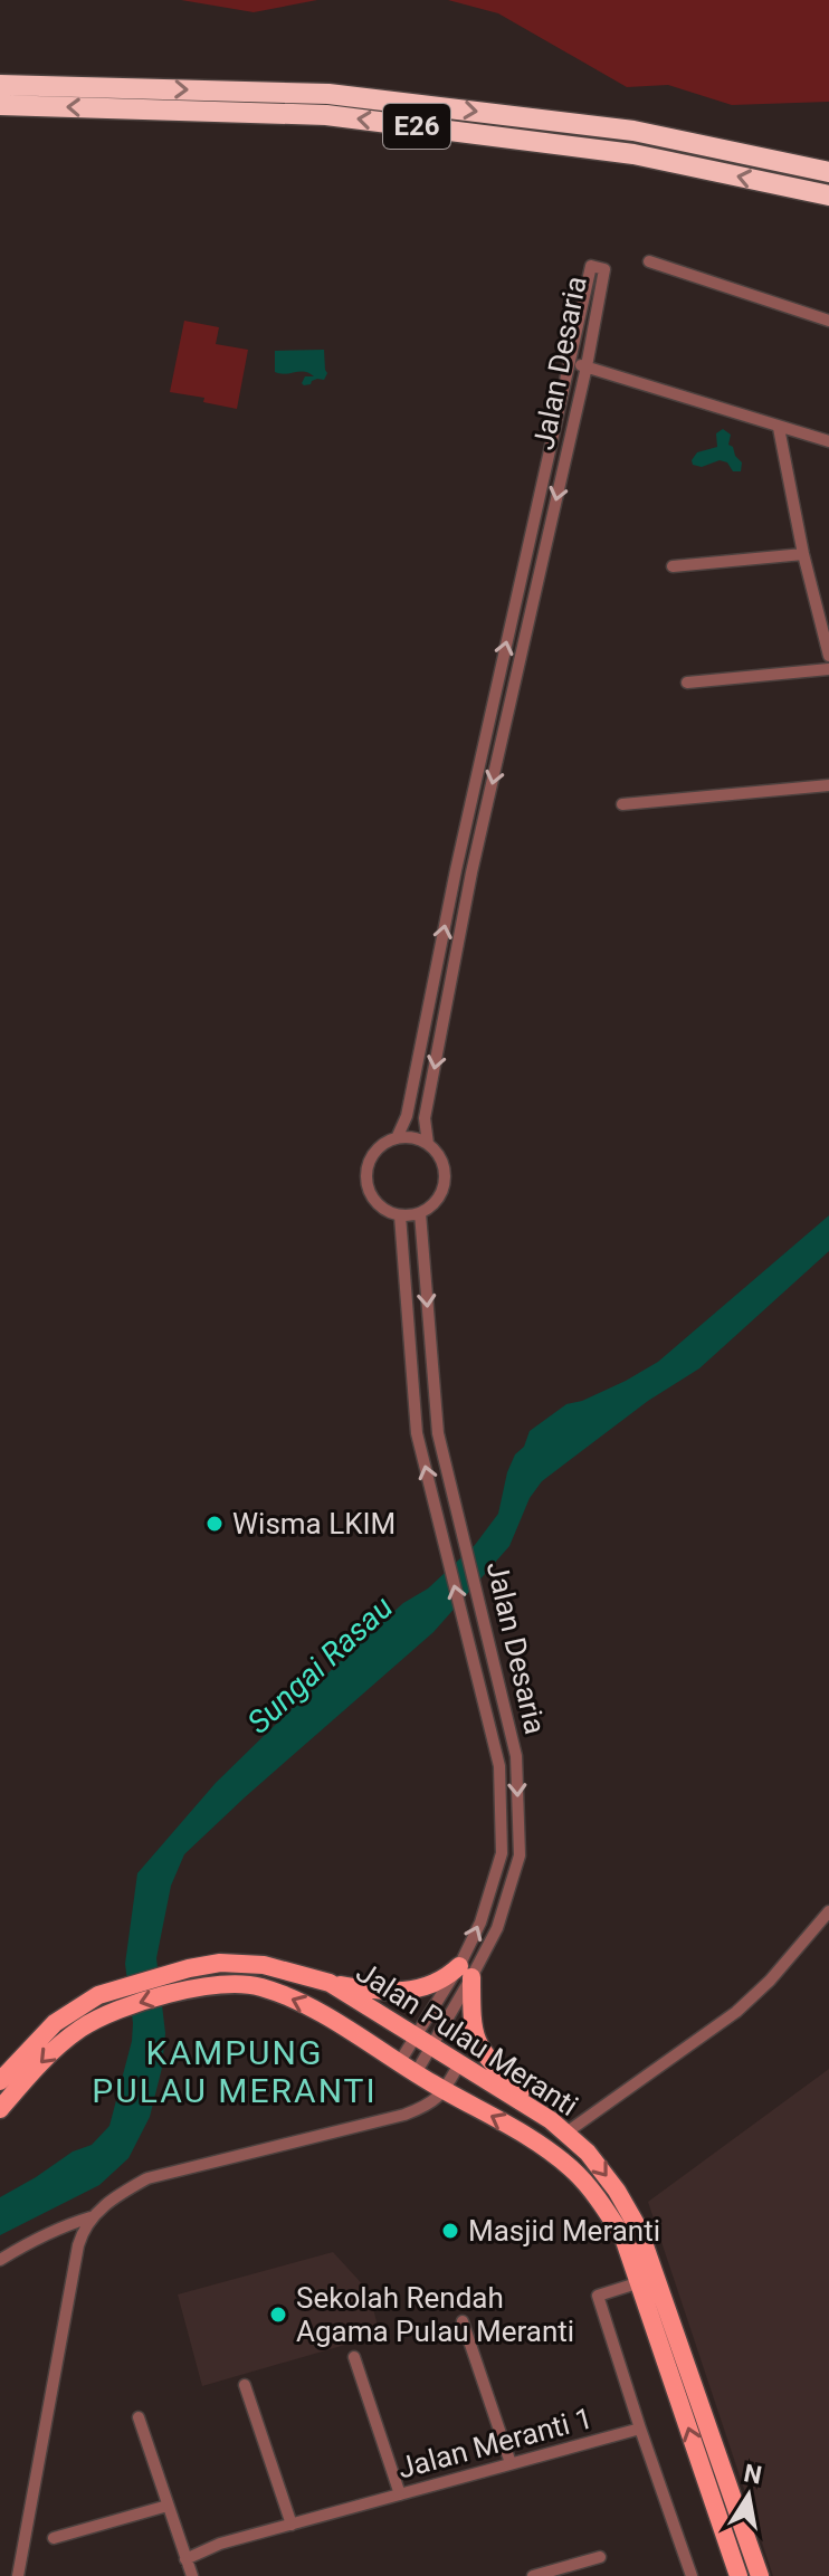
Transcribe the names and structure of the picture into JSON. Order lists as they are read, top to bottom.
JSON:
{
  "streets": {
    "highway": ["E26"],
    "main road": ["Jalan Pulau Meranti"],
    "street": ["Jalan Desaria", "Jalan Meranti 1"]
  },
  "crossings": [
    ["Jalan Desaria", "Jalan Pulau Meranti"],
    ["Jalan Pulau Meranti", "Jalan Meranti 1"]
  ],
  "districts": ["KAMPUNG PULAU MERANTI"],
  "water": ["Sungai Rasau"],
  "places": ["Wisma LKIM", "Masjid Meranti", "Sekolah Rendah Agama Pulau Meranti"],
  "north": "top"
}
